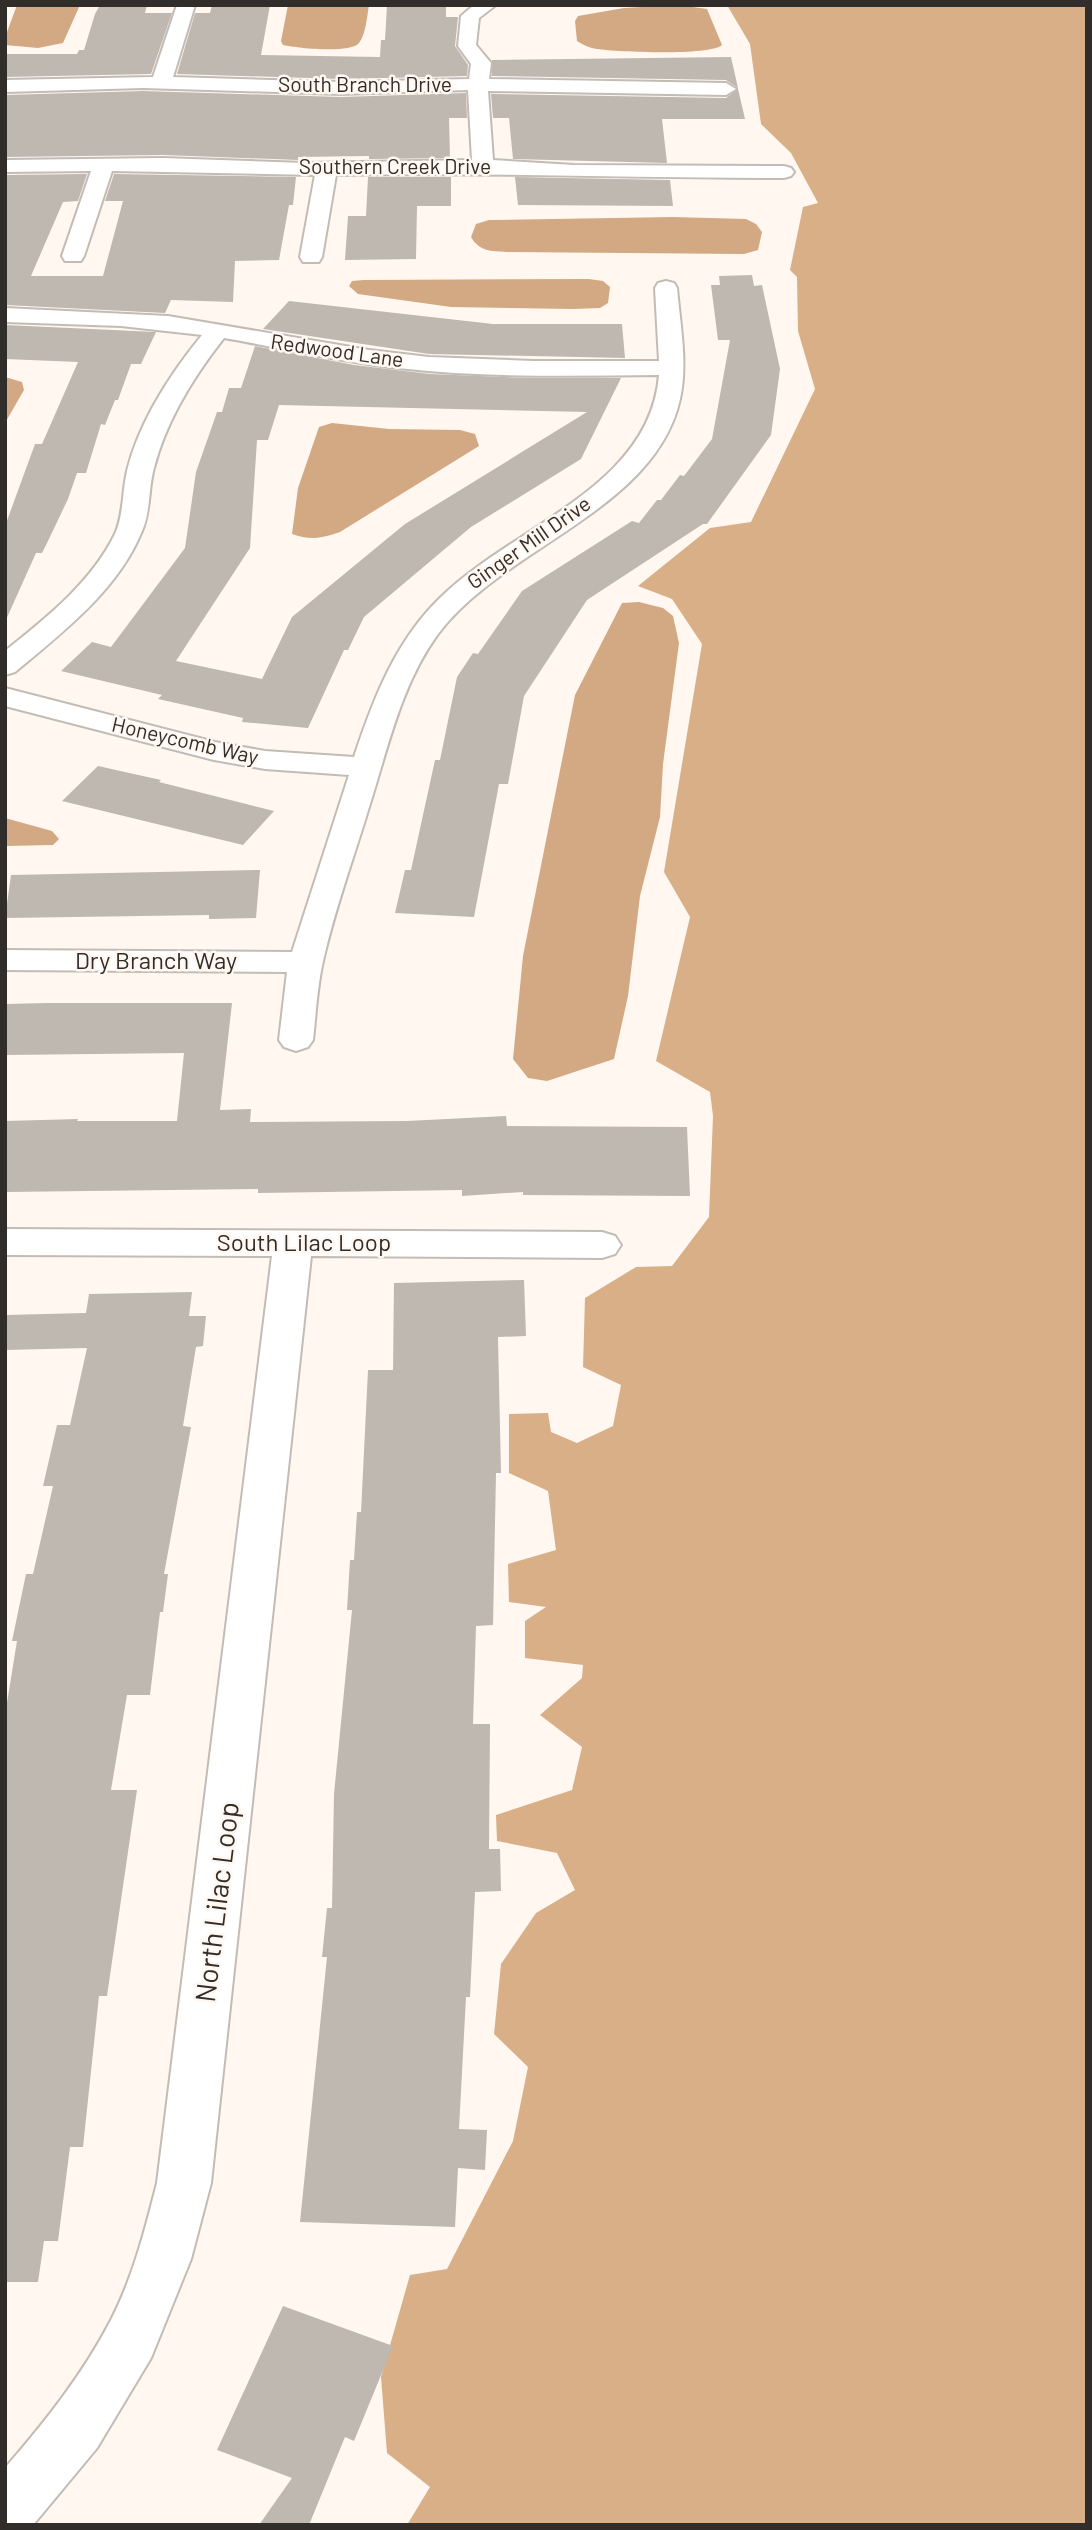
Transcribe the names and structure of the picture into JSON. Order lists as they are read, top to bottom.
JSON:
{
  "streets": {
    "street": [
      "South Branch Drive",
      "Southern Creek Drive",
      "Redwood Lane",
      "Ginger Mill Drive",
      "Honeycomb Way",
      "Dry Branch Way",
      "South Lilac Loop",
      "North Lilac Loop"
    ]
  },
  "crossings": [
    ["Redwood Lane", "Ginger Mill Drive"],
    ["Ginger Mill Drive", "Honeycomb Way"],
    ["Ginger Mill Drive", "Dry Branch Way"],
    ["South Lilac Loop", "North Lilac Loop"]
  ]
}
